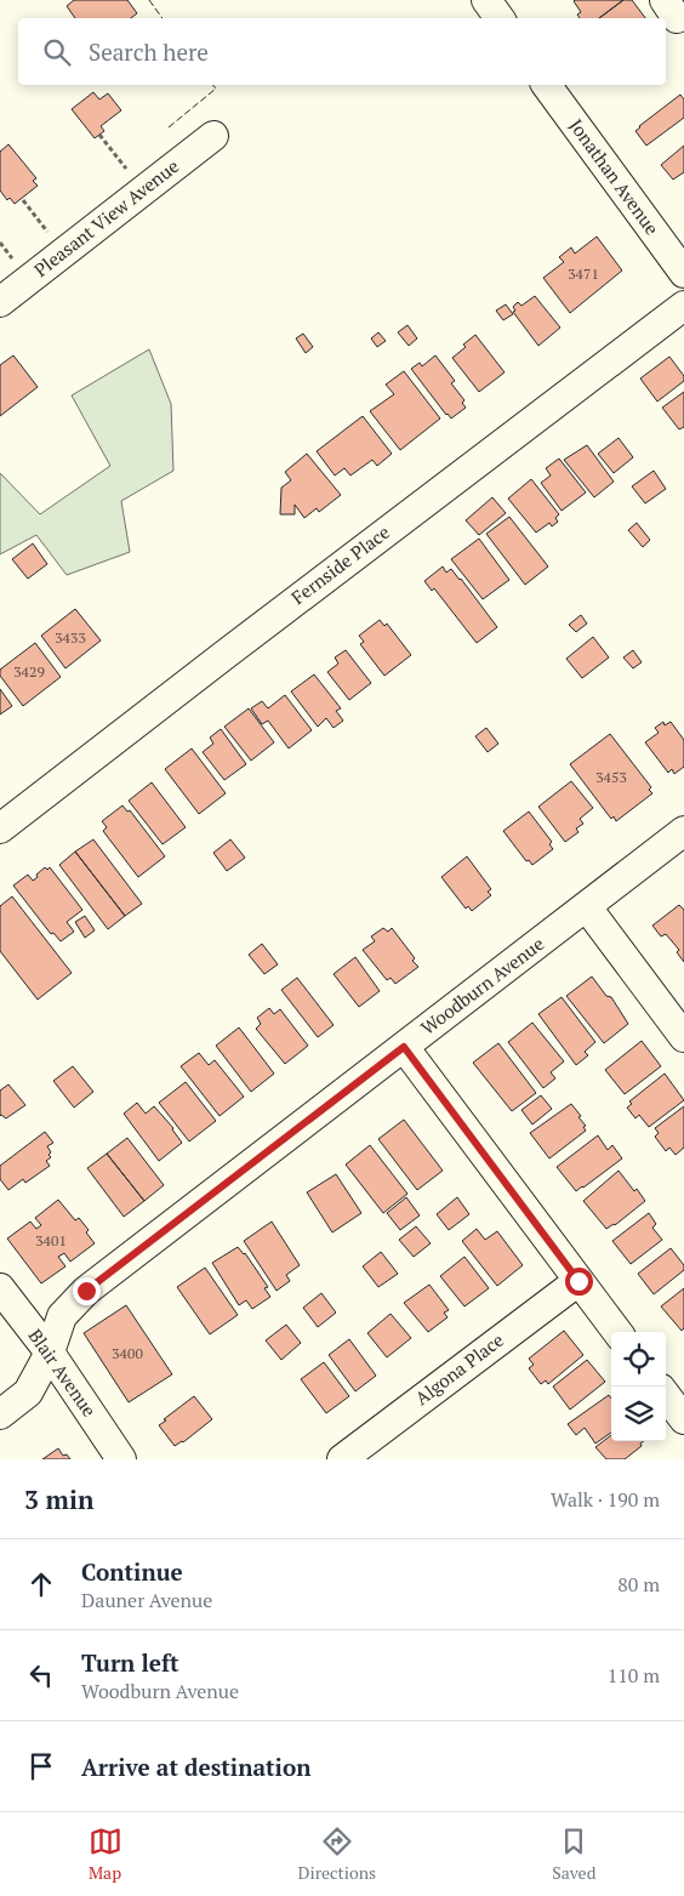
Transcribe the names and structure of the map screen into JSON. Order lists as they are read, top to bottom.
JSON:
{
  "streets": {
    "street": [
      "Jonathan Avenue",
      "Pleasant View Avenue",
      "Fernside Place",
      "Woodburn Avenue",
      "Algona Place",
      "Blair Avenue"
    ]
  },
  "crossings": [
    ["Woodburn Avenue", "Blair Avenue"]
  ],
  "house_numbers": [
    "3471",
    "3433",
    "3429",
    "3453",
    "3401",
    "3400"
  ],
  "page": {
    "search": "Search here",
    "heading": ["3 min", "Walk · 190 m"],
    "list": [
      ["Continue", "Dauner Avenue", "80 m"],
      ["Turn left", "Woodburn Avenue", "110 m"],
      "Arrive at destination"
    ],
    "nav": ["Map", "Directions", "Saved"]
  }
}
